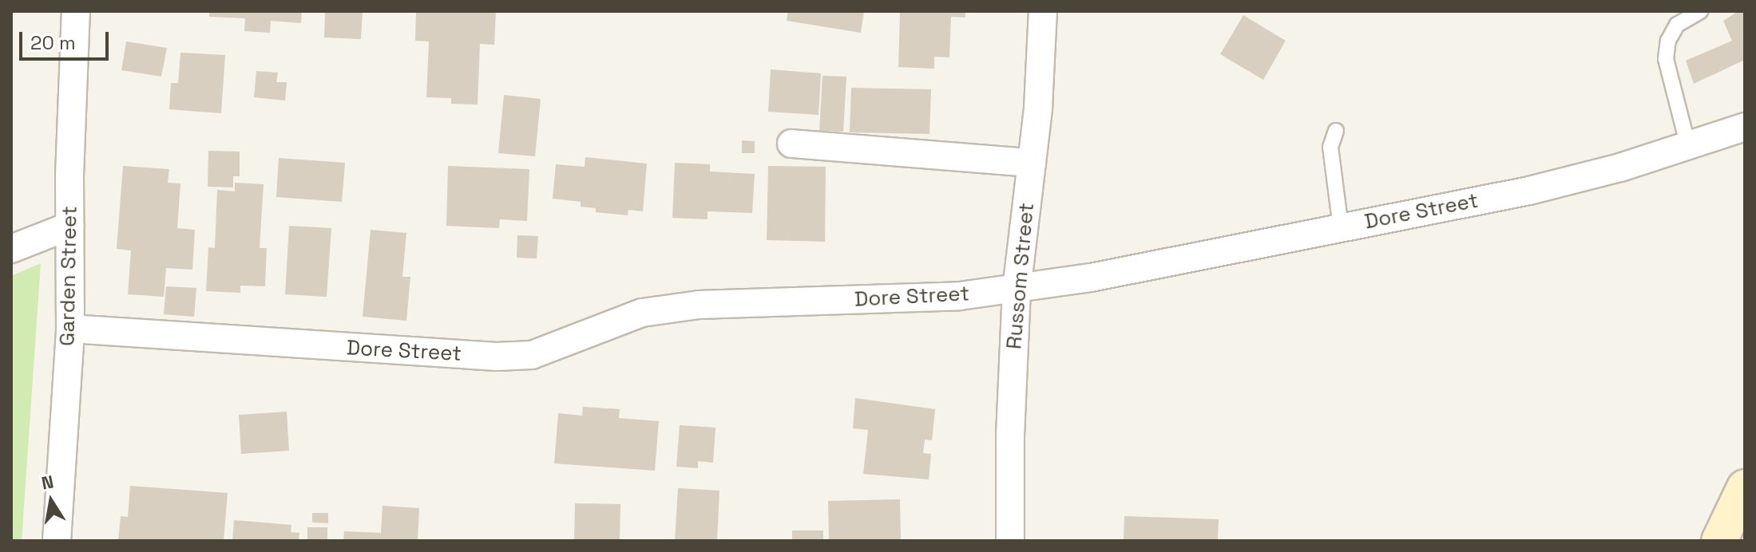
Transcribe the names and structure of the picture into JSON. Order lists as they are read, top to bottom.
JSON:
{
  "streets": {
    "street": ["Dore Street", "Garden Street", "Russom Street"]
  },
  "crossings": [
    ["Dore Street", "Garden Street"],
    ["Dore Street", "Russom Street"]
  ],
  "scale_bar": "20 m",
  "north": "top"
}
